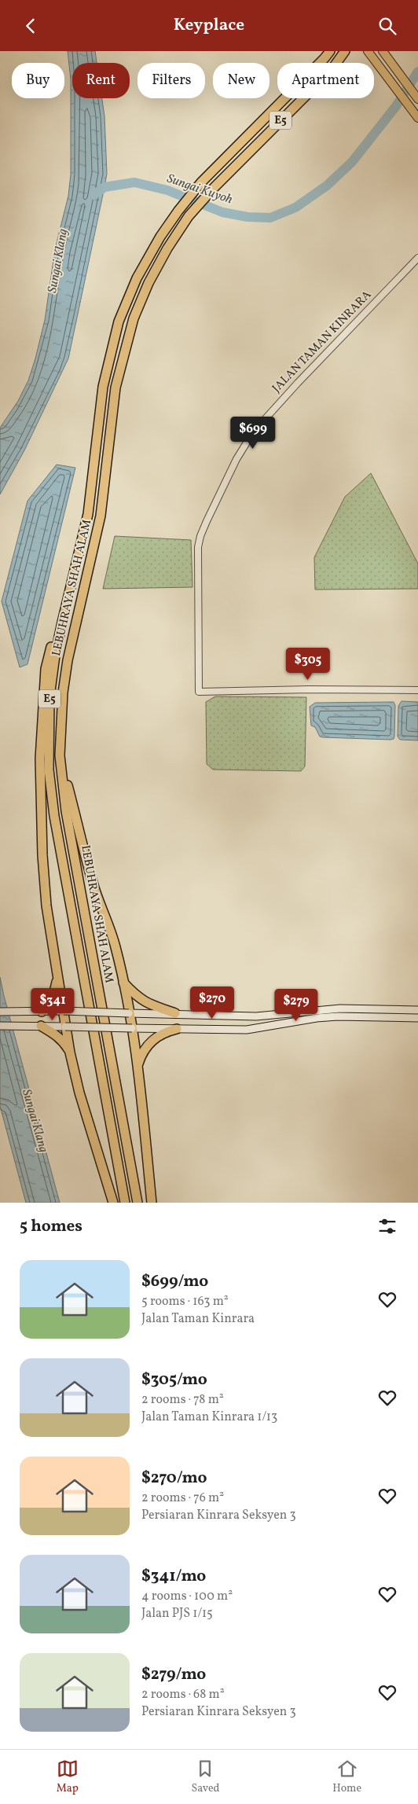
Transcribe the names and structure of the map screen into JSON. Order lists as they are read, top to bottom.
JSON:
{
  "streets": {
    "highway": ["E5", "LEBUHRAYA SHAH ALAM"],
    "street": ["JALAN TAMAN KINRARA"]
  },
  "water": ["Sungai Kuyoh", "Sungai Klang"],
  "page": {
    "header": "Keyplace",
    "chip": [
      "Buy",
      "Rent",
      "Filters",
      "New",
      "Apartment"
    ],
    "price": [
      "$699",
      "$305",
      "$270",
      "$341",
      "$279"
    ],
    "heading": "5 homes",
    "list": [
      {
        "name": "$699/mo",
        "note": "5 rooms · 163 m² · Jalan Taman Kinrara"
      },
      {
        "name": "$305/mo",
        "note": "2 rooms · 78 m² · Jalan Taman Kinrara 1/13"
      },
      {
        "name": "$270/mo",
        "note": "2 rooms · 76 m² · Persiaran Kinrara Seksyen 3"
      },
      {
        "name": "$341/mo",
        "note": "4 rooms · 100 m² · Jalan PJS 1/15"
      },
      {
        "name": "$279/mo",
        "note": "2 rooms · 68 m² · Persiaran Kinrara Seksyen 3"
      }
    ],
    "tabs": ["Map", "Saved", "Home"]
  }
}
